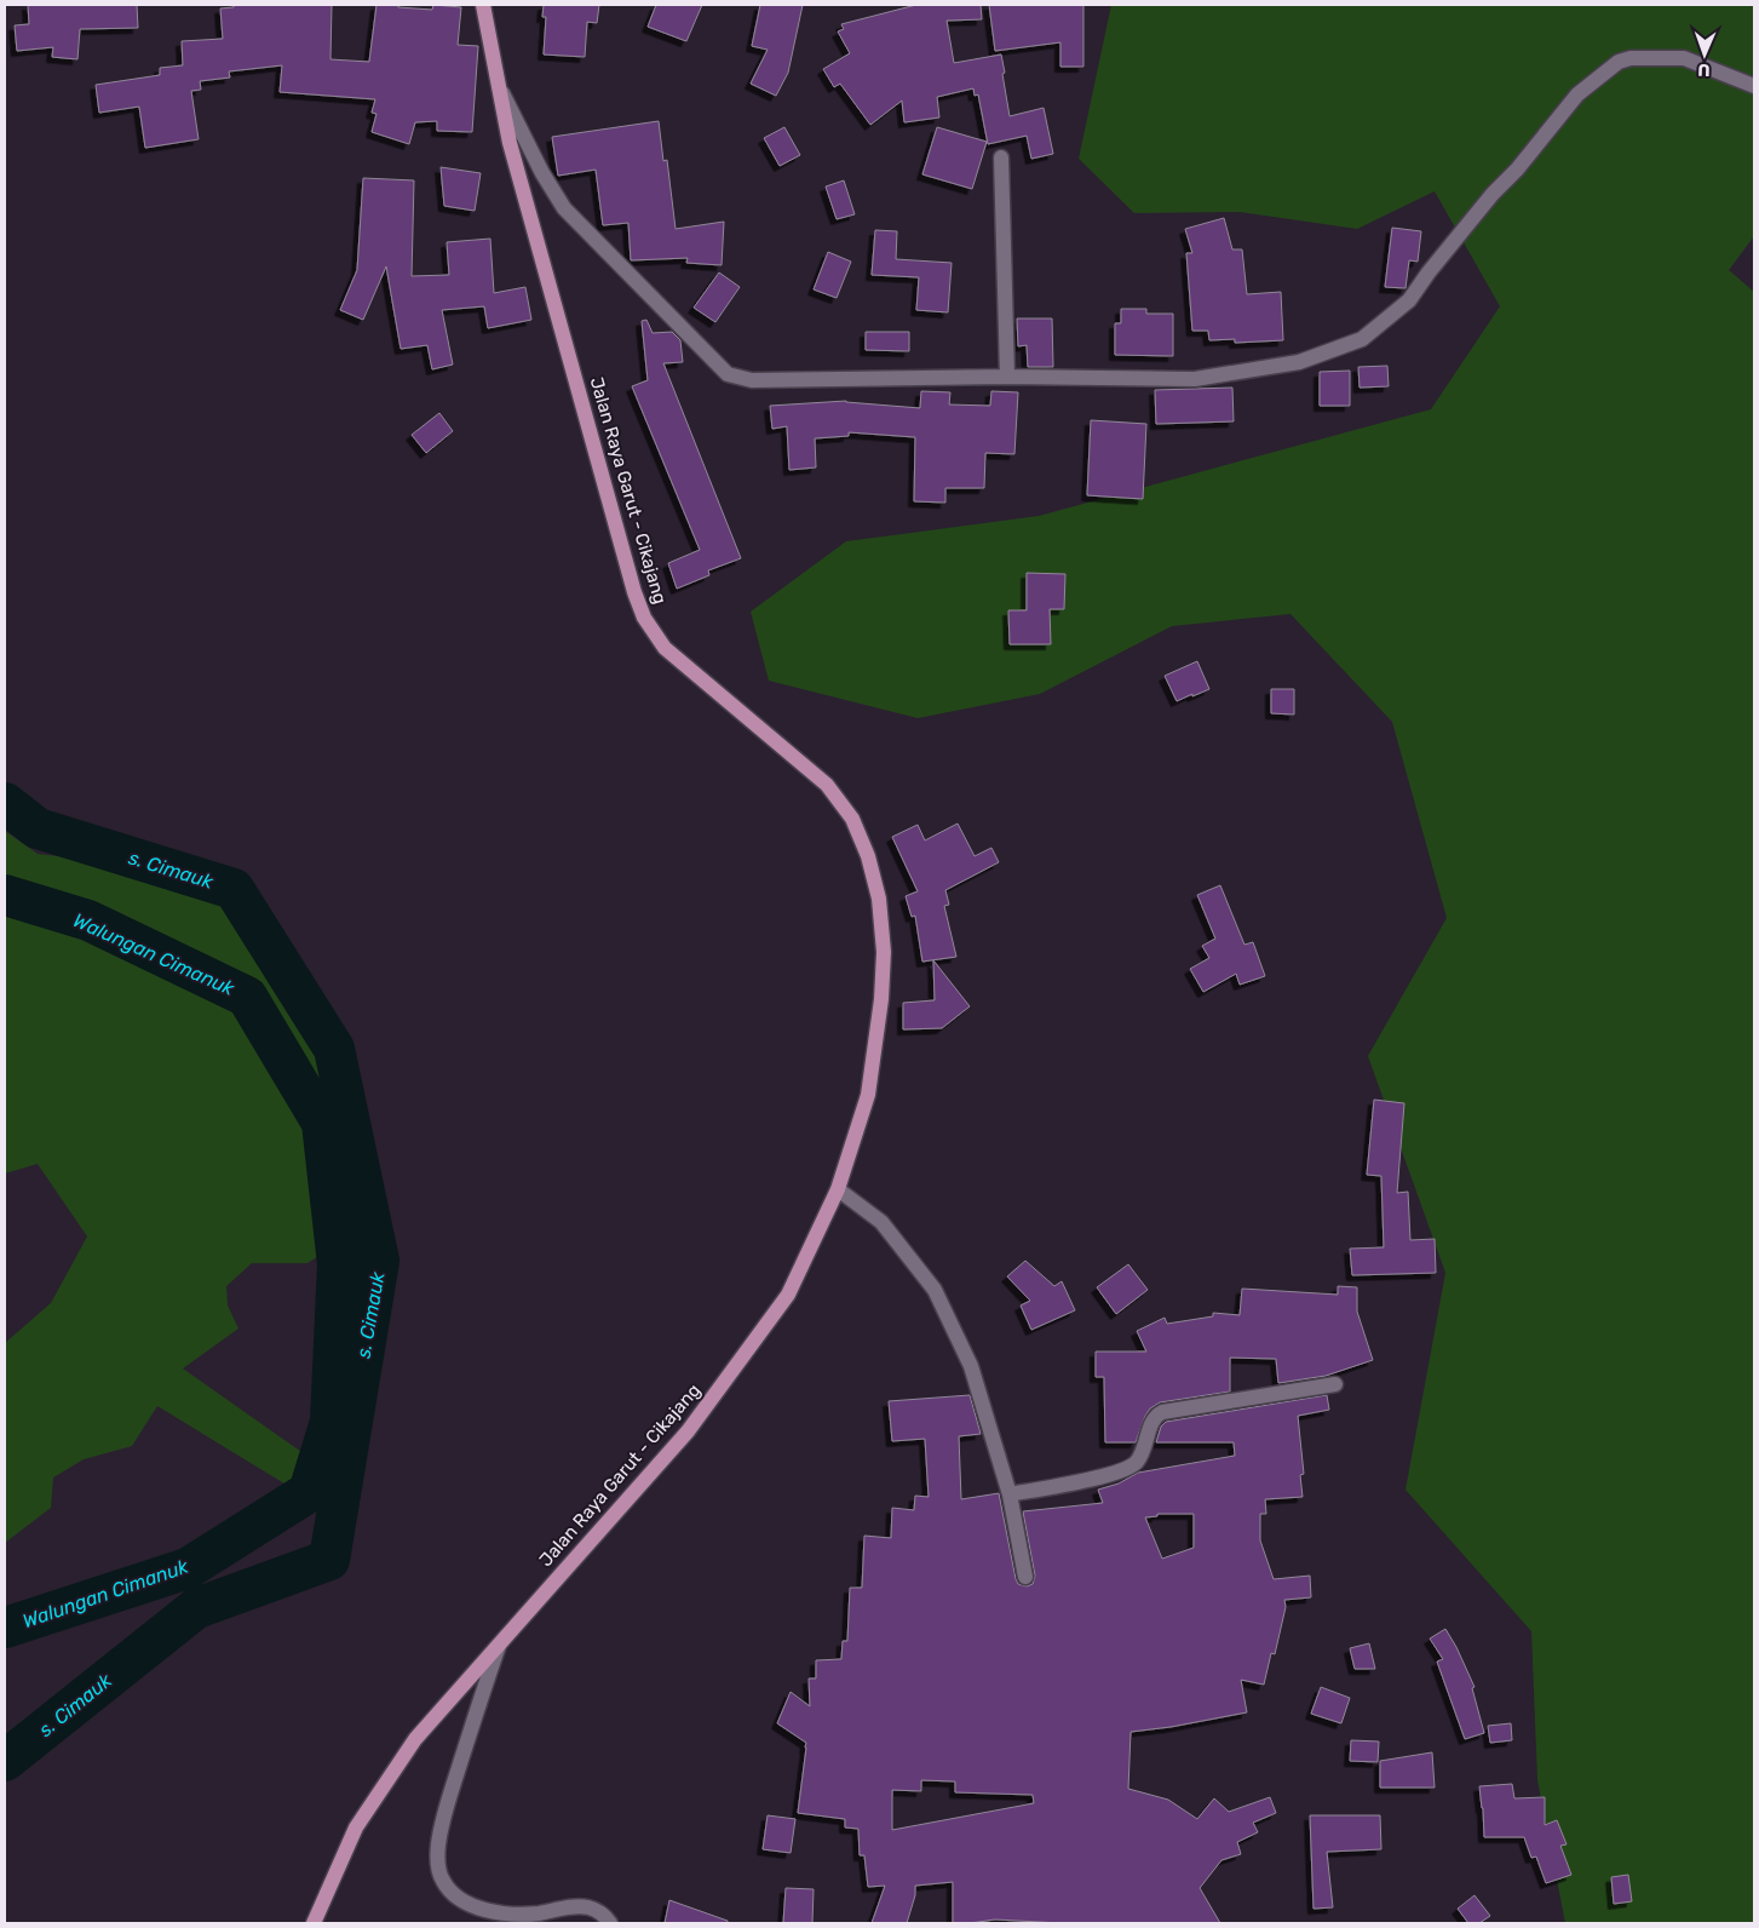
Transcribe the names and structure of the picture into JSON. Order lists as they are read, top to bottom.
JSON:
{
  "streets": {
    "main road": ["Jalan Raya Garut - Cikajang"]
  },
  "water": ["s. Cimauk", "Walungan Cimanuk"],
  "north": "bottom"
}
